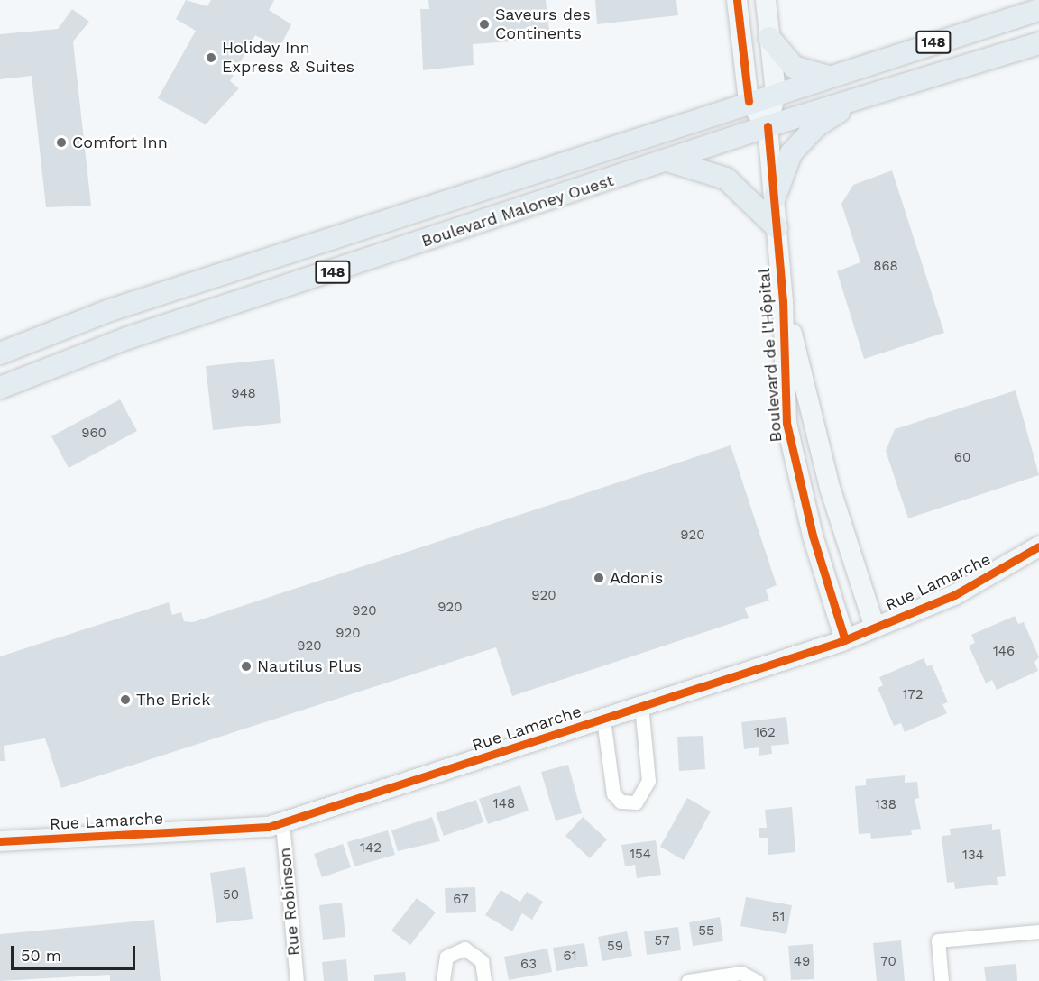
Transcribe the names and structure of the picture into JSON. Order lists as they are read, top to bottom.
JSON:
{
  "streets": {
    "main road": ["148", "Boulevard Maloney Ouest"],
    "street": ["Boulevard de l'Hôpital", "Rue Lamarche", "Rue Robinson"]
  },
  "crossings": [
    ["Boulevard Maloney Ouest", "Boulevard de l'Hôpital"],
    ["Boulevard de l'Hôpital", "Rue Lamarche"],
    ["Rue Lamarche", "Rue Robinson"]
  ],
  "places": [
    "Saveurs des Continents",
    "Holiday Inn Express & Suites",
    "Comfort Inn",
    "Adonis",
    "Nautilus Plus",
    "The Brick"
  ],
  "house_numbers": [
    "868",
    "948",
    "960",
    "60",
    "920",
    "920",
    "920",
    "920",
    "920",
    "920",
    "146",
    "172",
    "162",
    "148",
    "138",
    "142",
    "154",
    "134",
    "50",
    "67",
    "51",
    "55",
    "57",
    "59",
    "61",
    "49",
    "70",
    "63"
  ],
  "scale_bar": "50 m"
}
